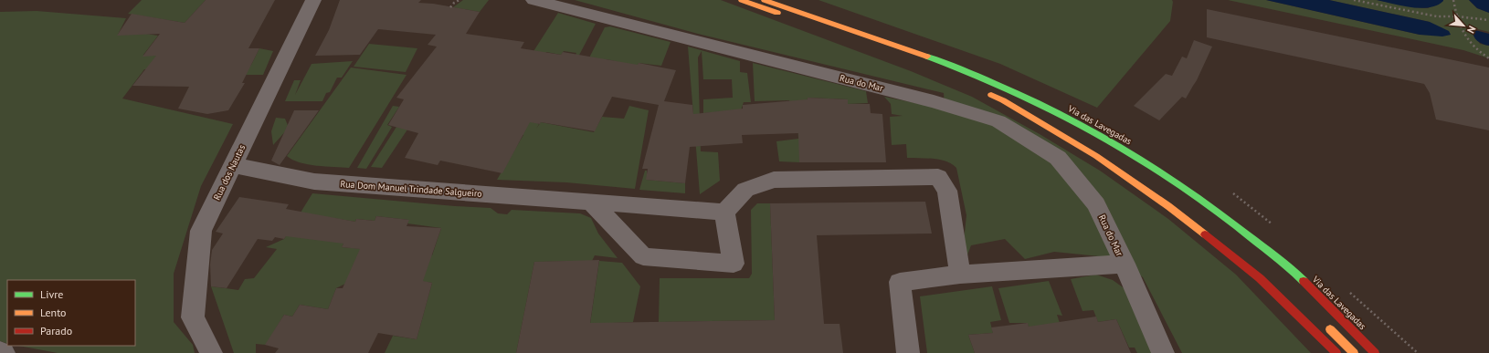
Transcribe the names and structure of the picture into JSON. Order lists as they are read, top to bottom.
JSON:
{
  "streets": {
    "main road": ["Via das Lavegadas"],
    "street": ["Rua do Mar", "Rua dos Nautas", "Rua Dom Manuel Trindade Salgueiro"]
  },
  "crossings": [
    ["Rua dos Nautas", "Rua Dom Manuel Trindade Salgueiro"]
  ],
  "legend": ["Livre", "Lento", "Parado"],
  "north": "bottom right"
}
